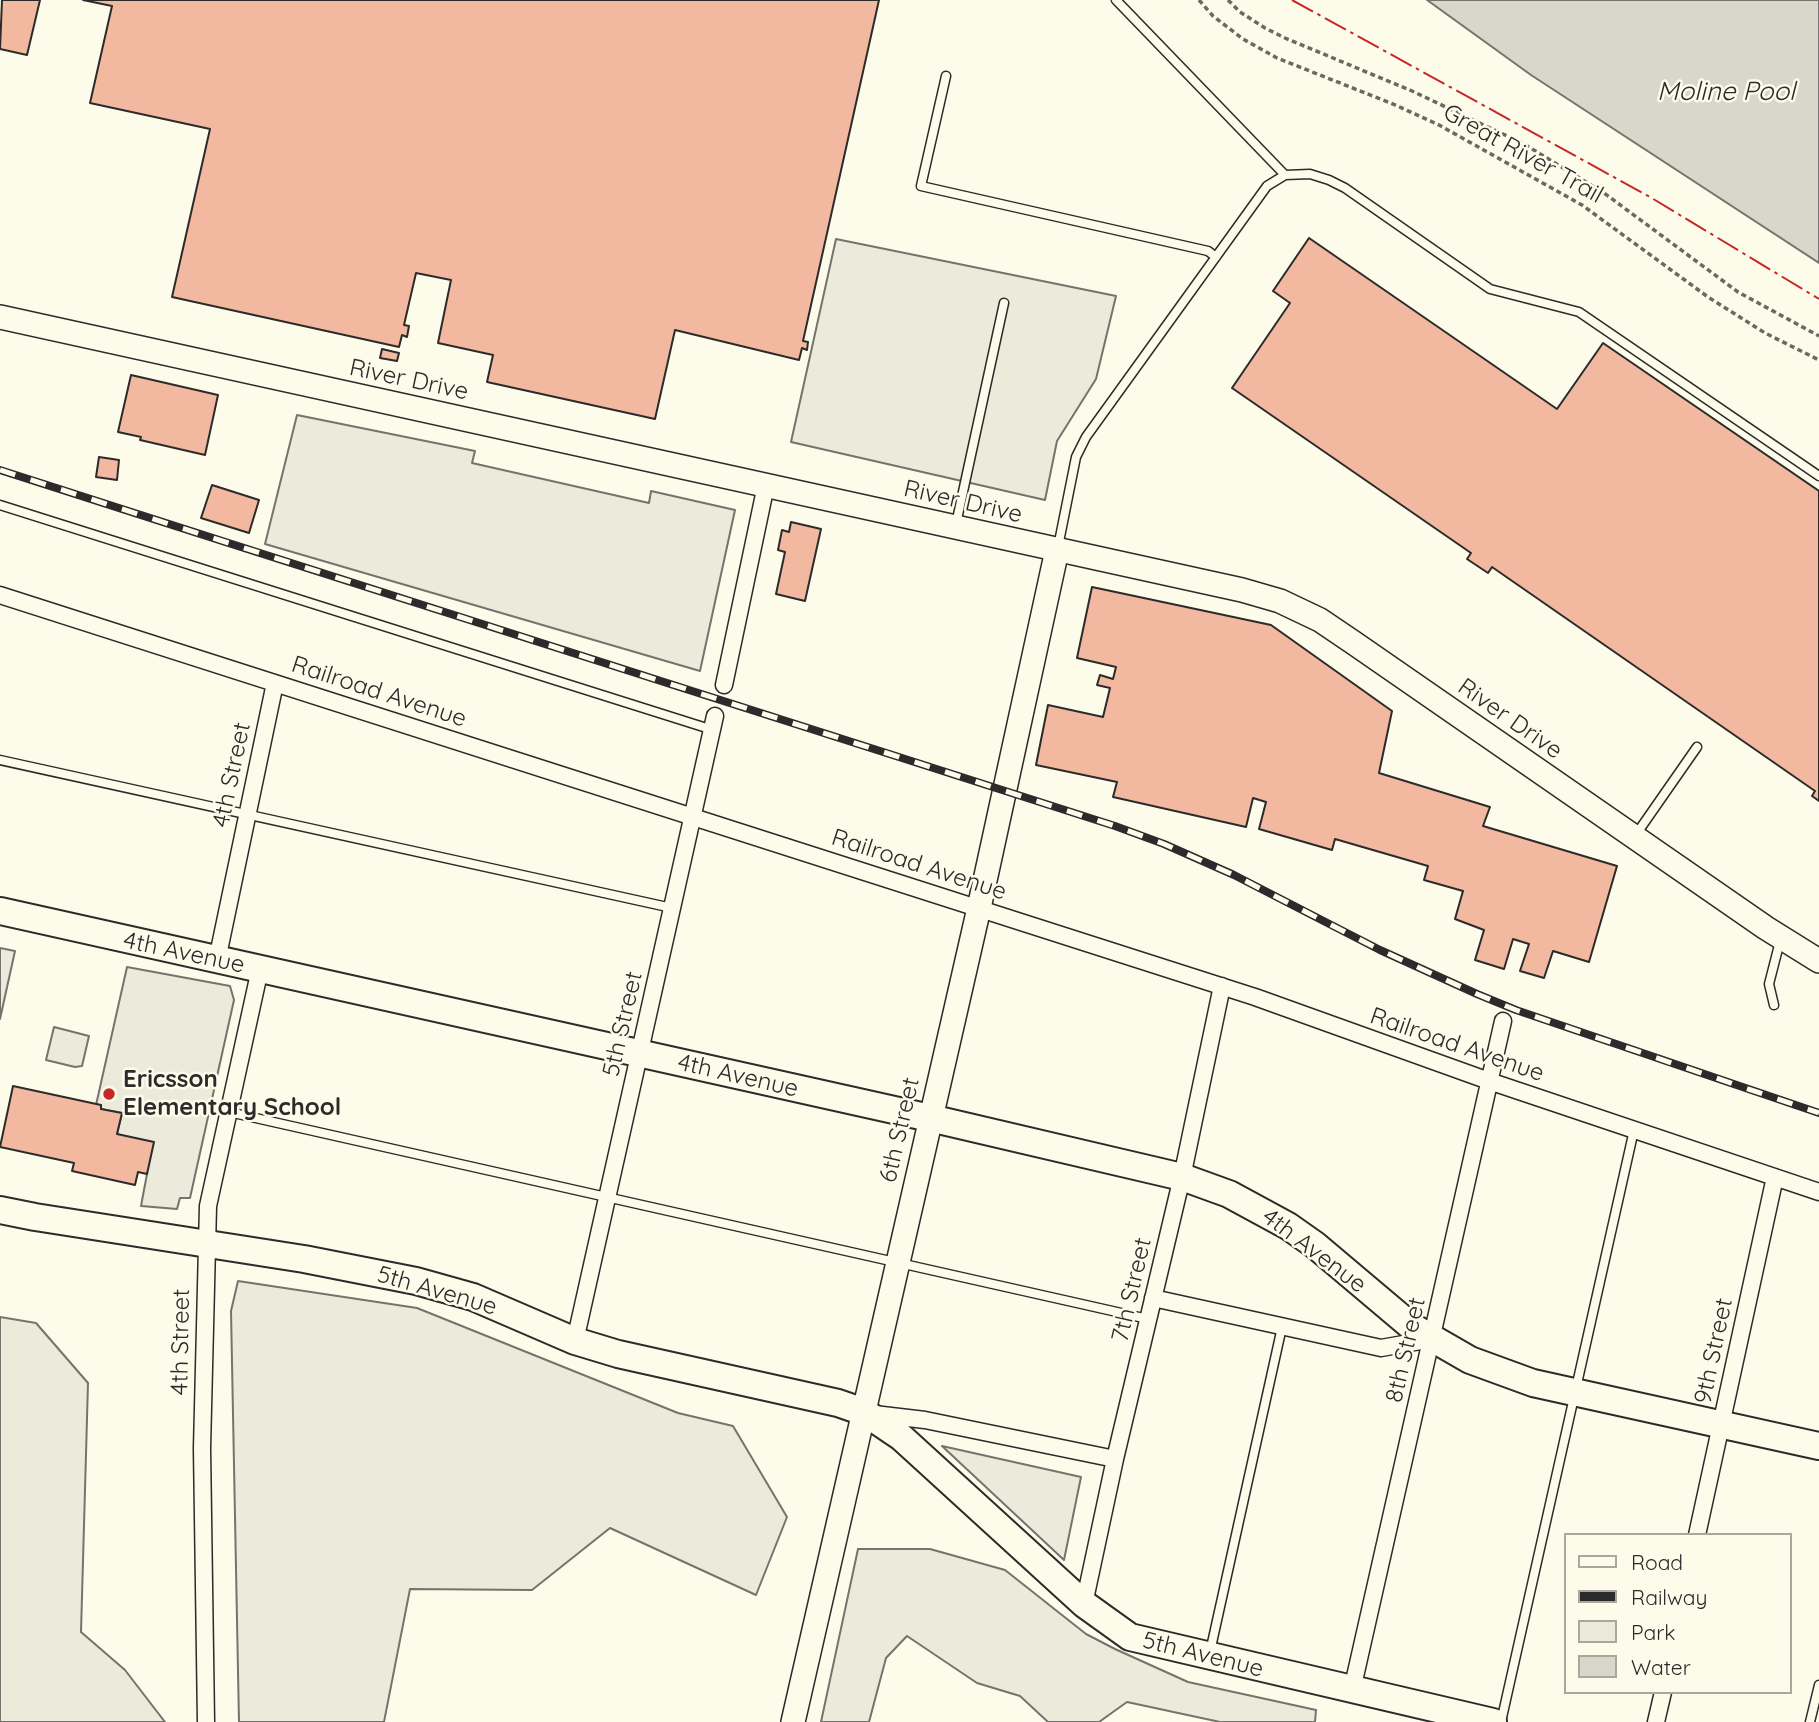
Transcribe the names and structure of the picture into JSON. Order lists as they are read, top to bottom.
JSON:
{
  "streets": {
    "main road": [
      "River Drive",
      "4th Avenue",
      "6th Street",
      "5th Avenue"
    ],
    "street": [
      "Railroad Avenue",
      "4th Street",
      "5th Street",
      "7th Street",
      "8th Street",
      "9th Street"
    ],
    "path": ["Great River Trail"]
  },
  "crossings": [
    ["River Drive", "6th Street"],
    ["Railroad Avenue", "4th Street"],
    ["Railroad Avenue", "5th Street"],
    ["Railroad Avenue", "6th Street"],
    ["Railroad Avenue", "7th Street"],
    ["Railroad Avenue", "8th Street"],
    ["Railroad Avenue", "9th Street"],
    ["4th Street", "4th Avenue"],
    ["4th Street", "5th Avenue"],
    ["4th Avenue", "5th Street"],
    ["4th Avenue", "6th Street"],
    ["4th Avenue", "7th Street"],
    ["4th Avenue", "8th Street"],
    ["4th Avenue", "9th Street"],
    ["5th Street", "5th Avenue"],
    ["6th Street", "5th Avenue"],
    ["7th Street", "5th Avenue"],
    ["5th Avenue", "8th Street"]
  ],
  "water": ["Moline Pool"],
  "places": ["Ericsson Elementary School"],
  "legend": [
    "Road",
    "Railway",
    "Park",
    "Water"
  ]
}
